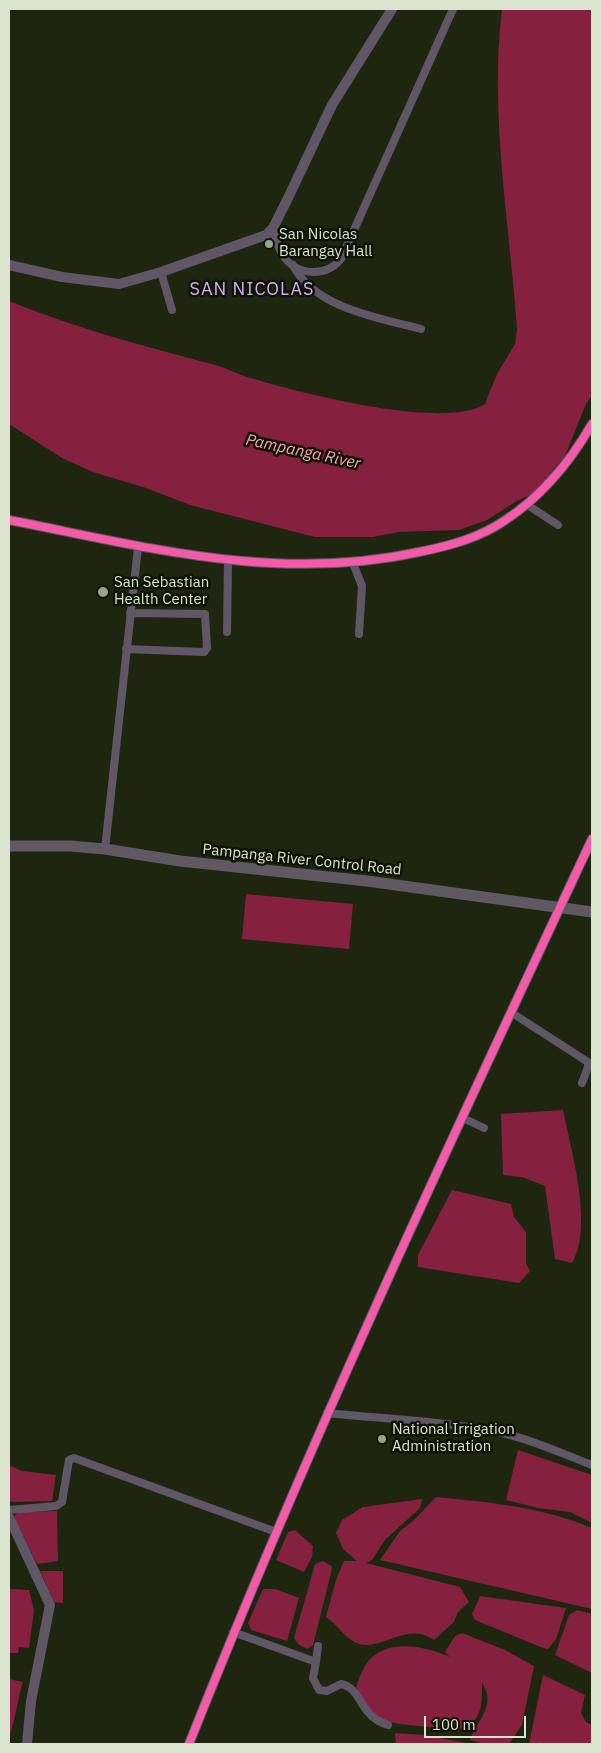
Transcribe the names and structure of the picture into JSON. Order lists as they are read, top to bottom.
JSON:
{
  "streets": {
    "main road": ["Pampanga River Control Road"]
  },
  "districts": ["SAN NICOLAS"],
  "water": ["Pampanga River"],
  "places": ["San Nicolas Barangay Hall", "San Sebastian Health Center", "National Irrigation Administration"],
  "scale_bar": "100 m"
}
